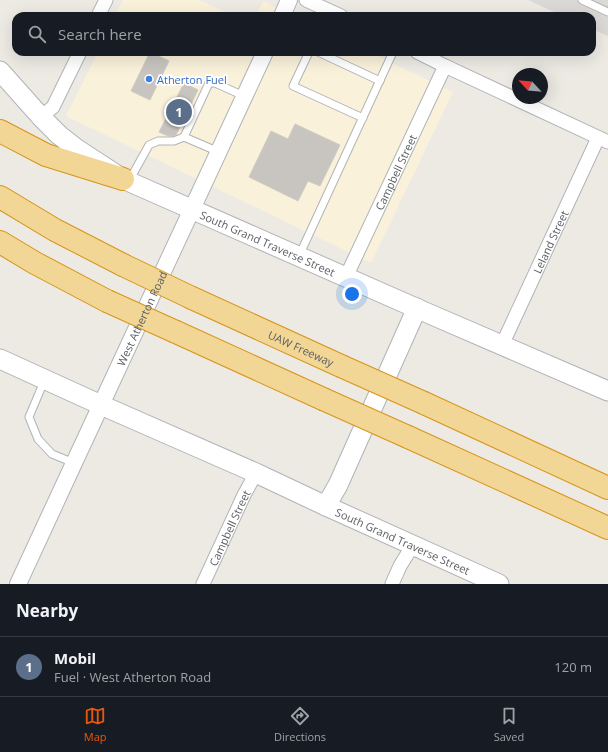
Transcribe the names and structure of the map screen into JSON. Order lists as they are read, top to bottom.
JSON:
{
  "streets": {
    "highway": ["UAW Freeway"],
    "main road": ["South Grand Traverse Street"],
    "street": ["Campbell Street", "Leland Street", "West Atherton Road"]
  },
  "crossings": [
    ["Campbell Street", "South Grand Traverse Street"],
    ["South Grand Traverse Street", "Leland Street"],
    ["South Grand Traverse Street", "West Atherton Road"]
  ],
  "places": ["Atherton Fuel"],
  "north": "top left",
  "page": {
    "search": "Search here",
    "pins": "1",
    "heading": "Nearby",
    "list": [
      {
        "mark": "1",
        "name": "Mobil",
        "note": "Fuel · West Atherton Road",
        "value": "120 m"
      }
    ],
    "nav": ["Map", "Directions", "Saved"]
  }
}
